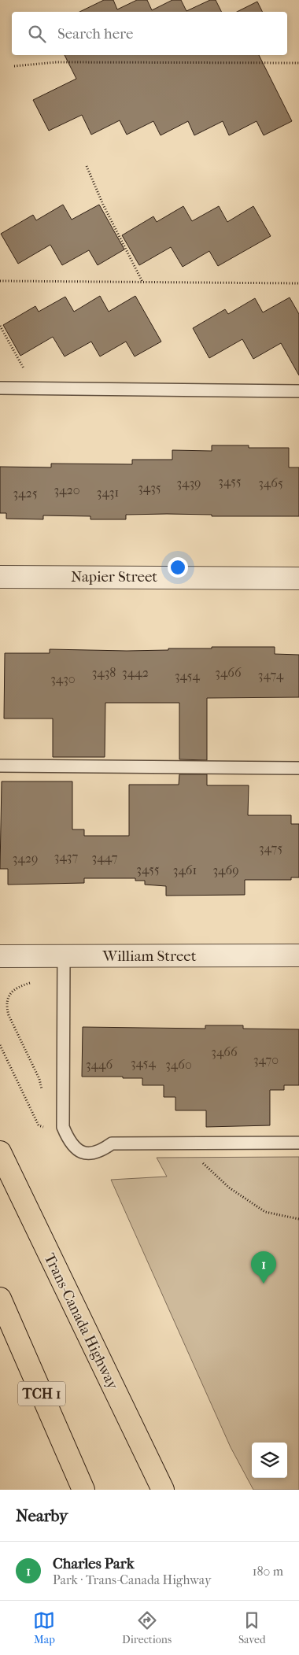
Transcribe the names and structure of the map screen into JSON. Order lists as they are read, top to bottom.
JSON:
{
  "streets": {
    "highway": ["Trans-Canada Highway", "TCH 1"],
    "street": ["Napier Street", "William Street"]
  },
  "house_numbers": [
    "3455",
    "3439",
    "3465",
    "3435",
    "3420",
    "3431",
    "3425",
    "3438",
    "3442",
    "3466",
    "3474",
    "3454",
    "3430",
    "3475",
    "3437",
    "3447",
    "3429",
    "3455",
    "3461",
    "3469",
    "3466",
    "3470",
    "3454",
    "3446",
    "3460"
  ],
  "page": {
    "search": "Search here",
    "pins": "1",
    "heading": "Nearby",
    "list": [
      {
        "mark": "1",
        "name": "Charles Park",
        "note": "Park · Trans-Canada Highway",
        "value": "180 m"
      }
    ],
    "nav": ["Map", "Directions", "Saved"]
  }
}
